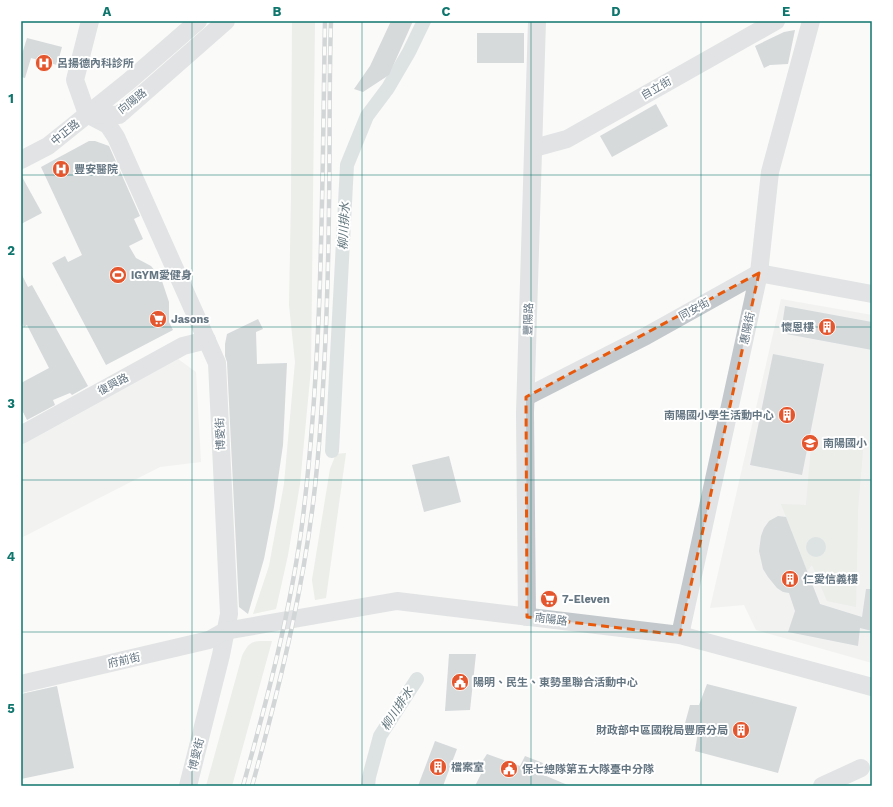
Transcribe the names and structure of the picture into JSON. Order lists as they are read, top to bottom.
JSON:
{
  "streets": {
    "street": [
      "自立街",
      "向陽路",
      "中正路",
      "同安街",
      "豐陽路",
      "惠陽街",
      "復興路",
      "博愛街",
      "南陽路",
      "府前街"
    ]
  },
  "crossings": [
    ["自立街", "豐陽路"],
    ["向陽路", "中正路"],
    ["向陽路", "博愛街"],
    ["中正路", "博愛街"],
    ["同安街", "豐陽路"],
    ["同安街", "惠陽街"],
    ["豐陽路", "南陽路"],
    ["惠陽街", "南陽路"],
    ["復興路", "博愛街"],
    ["博愛街", "南陽路"],
    ["博愛街", "府前街"],
    ["南陽路", "府前街"]
  ],
  "water": ["柳川排水"],
  "places": {
    "hospital": ["呂揚德內科診所", "豐安醫院"],
    "sports": ["iGYM愛健身"],
    "supermarket": ["Jasons", "7-Eleven"],
    "building": [
      "懷恩樓",
      "南陽國小學生活動中心",
      "仁愛信義樓",
      "財政部中區國稅局豐原分局",
      "檔案室"
    ],
    "school or university": ["南陽國小"],
    "public building": ["陽明、民生、東勢里聯合活動中心", "保七總隊第五大隊臺中分隊"]
  },
  "grid": {
    "columns": [
      "A",
      "B",
      "C",
      "D",
      "E"
    ],
    "rows": [
      "1",
      "2",
      "3",
      "4",
      "5"
    ]
  }
}
